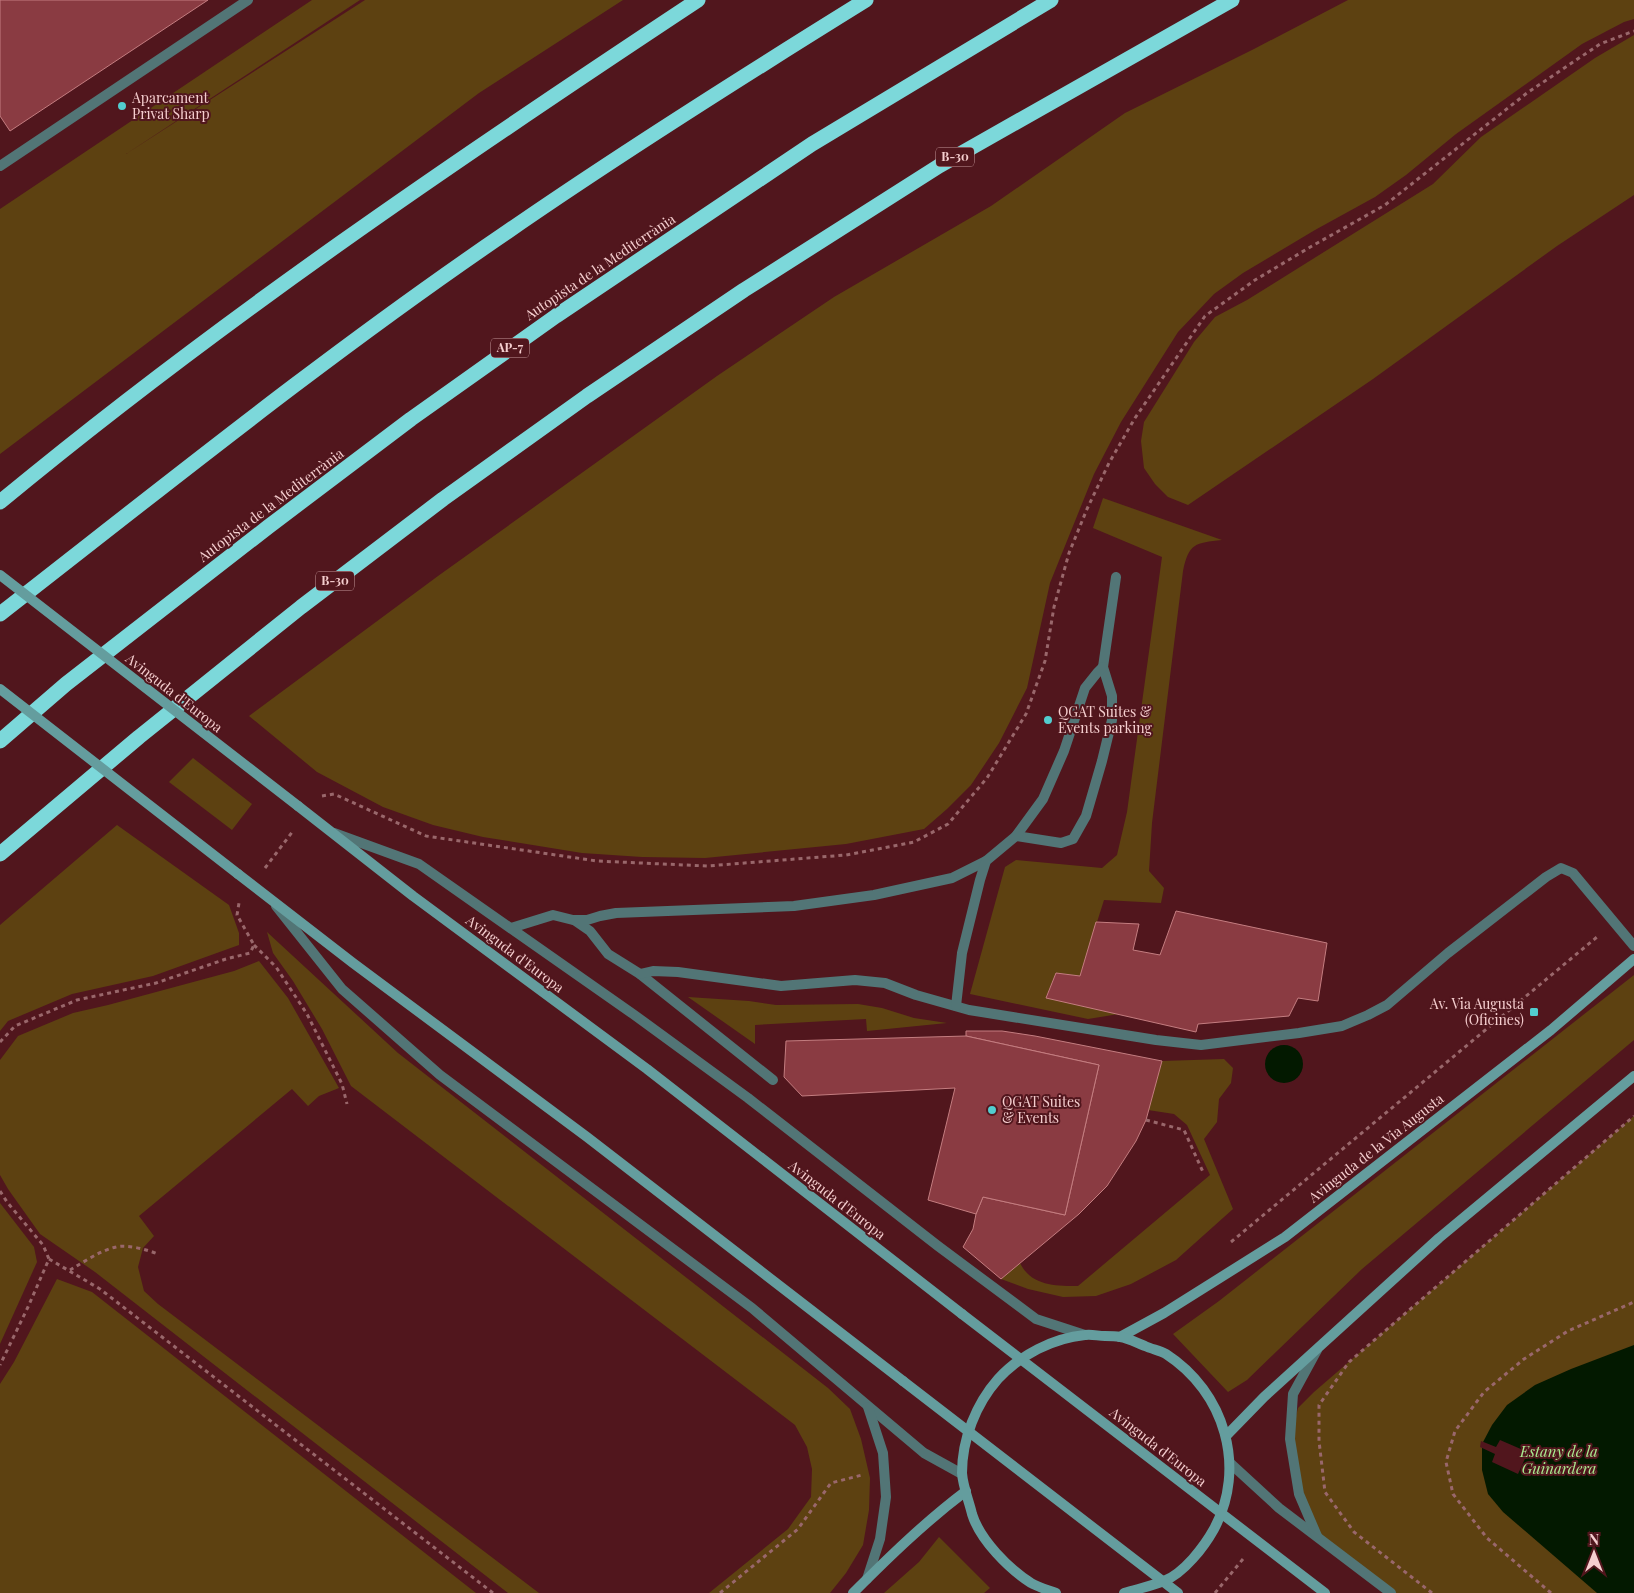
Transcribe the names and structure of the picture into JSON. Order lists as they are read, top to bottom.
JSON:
{
  "streets": {
    "highway": ["B-30", "Autopista de la Mediterrània", "AP-7"],
    "street": ["Avinguda d'Europa", "Avinguda de la Via Augusta"]
  },
  "water": ["Estany de la Guinardera"],
  "places": {
    "other": ["Aparcament Privat Sharp", "QGAT Suites & Events parking", "QGAT Suites & Events"],
    "transit": ["Av. Via Augusta (Oficines)"]
  },
  "north": "top"
}
